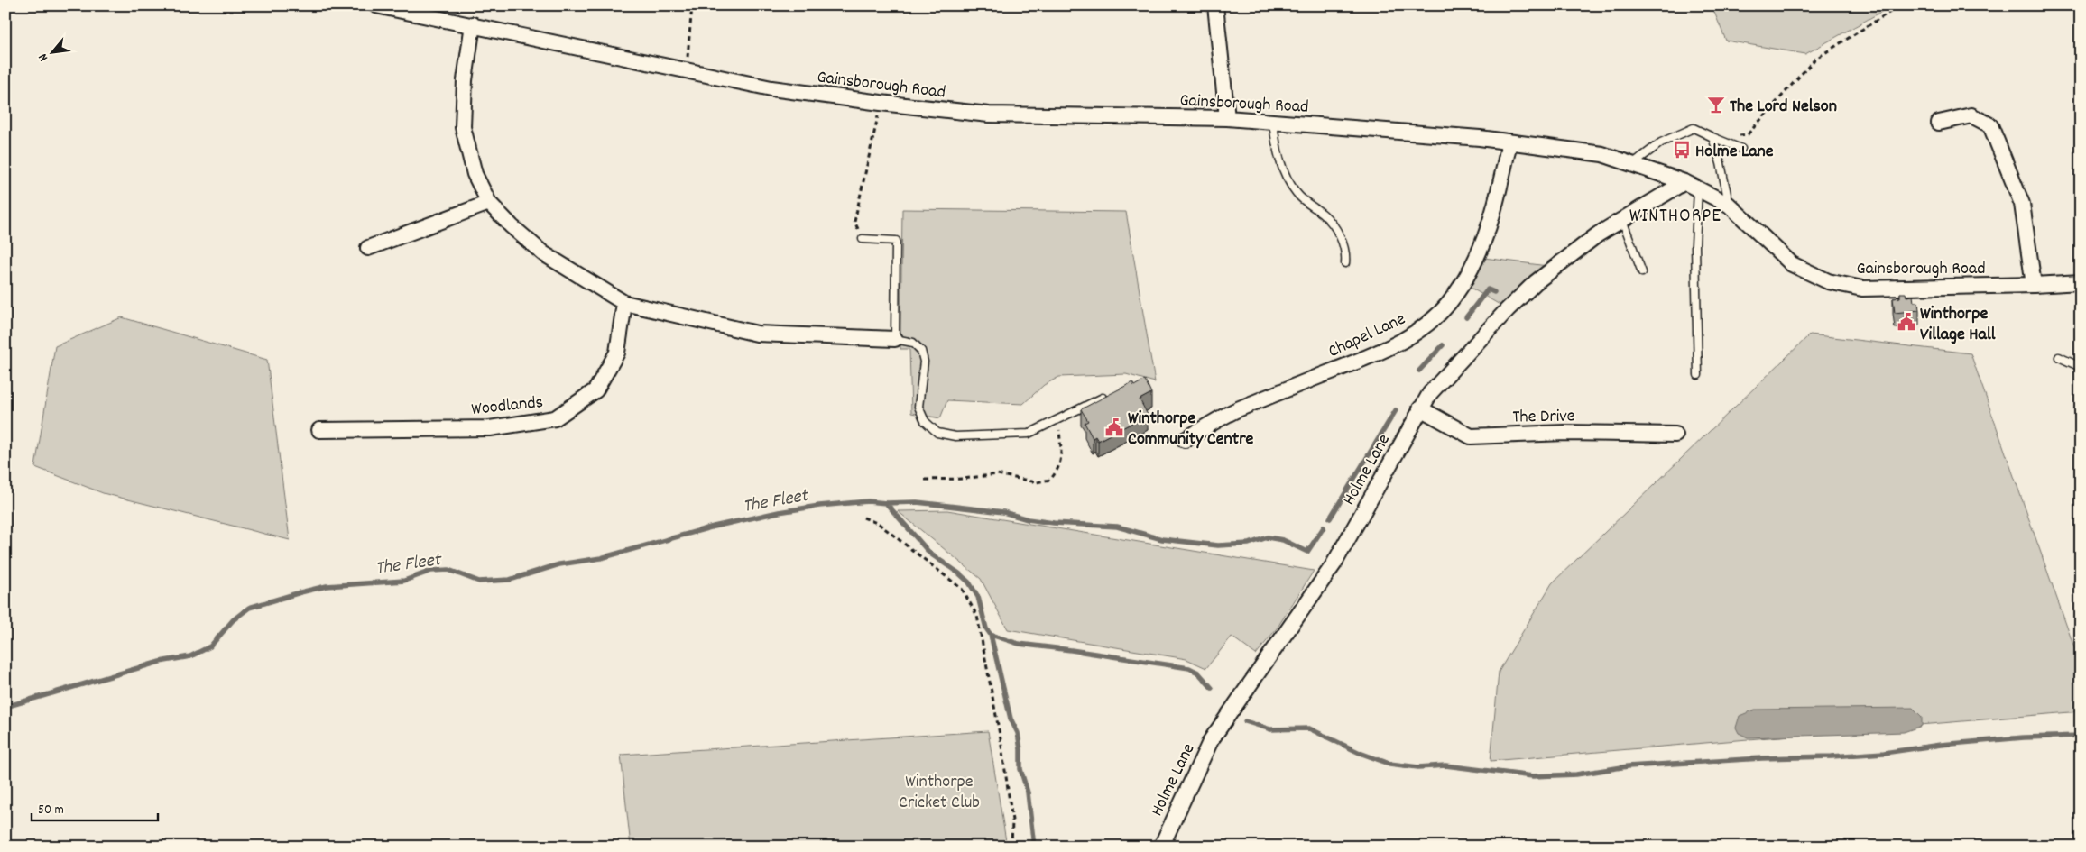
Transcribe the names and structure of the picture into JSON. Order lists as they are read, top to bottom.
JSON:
{
  "streets": {
    "street": [
      "Gainsborough Road",
      "Chapel Lane",
      "Woodlands",
      "The Drive",
      "Holme Lane"
    ]
  },
  "crossings": [
    ["Gainsborough Road", "Chapel Lane"],
    ["Gainsborough Road", "Holme Lane"],
    ["The Drive", "Holme Lane"]
  ],
  "districts": ["WINTHORPE"],
  "water": ["The Fleet"],
  "parks": ["Winthorpe Cricket Club"],
  "places": {
    "bar": ["The Lord Nelson"],
    "bus stop": ["Holme Lane"],
    "public building": ["Winthorpe Village Hall", "Winthorpe Community Centre"]
  },
  "scale_bar": "50 m",
  "north": "bottom left"
}
